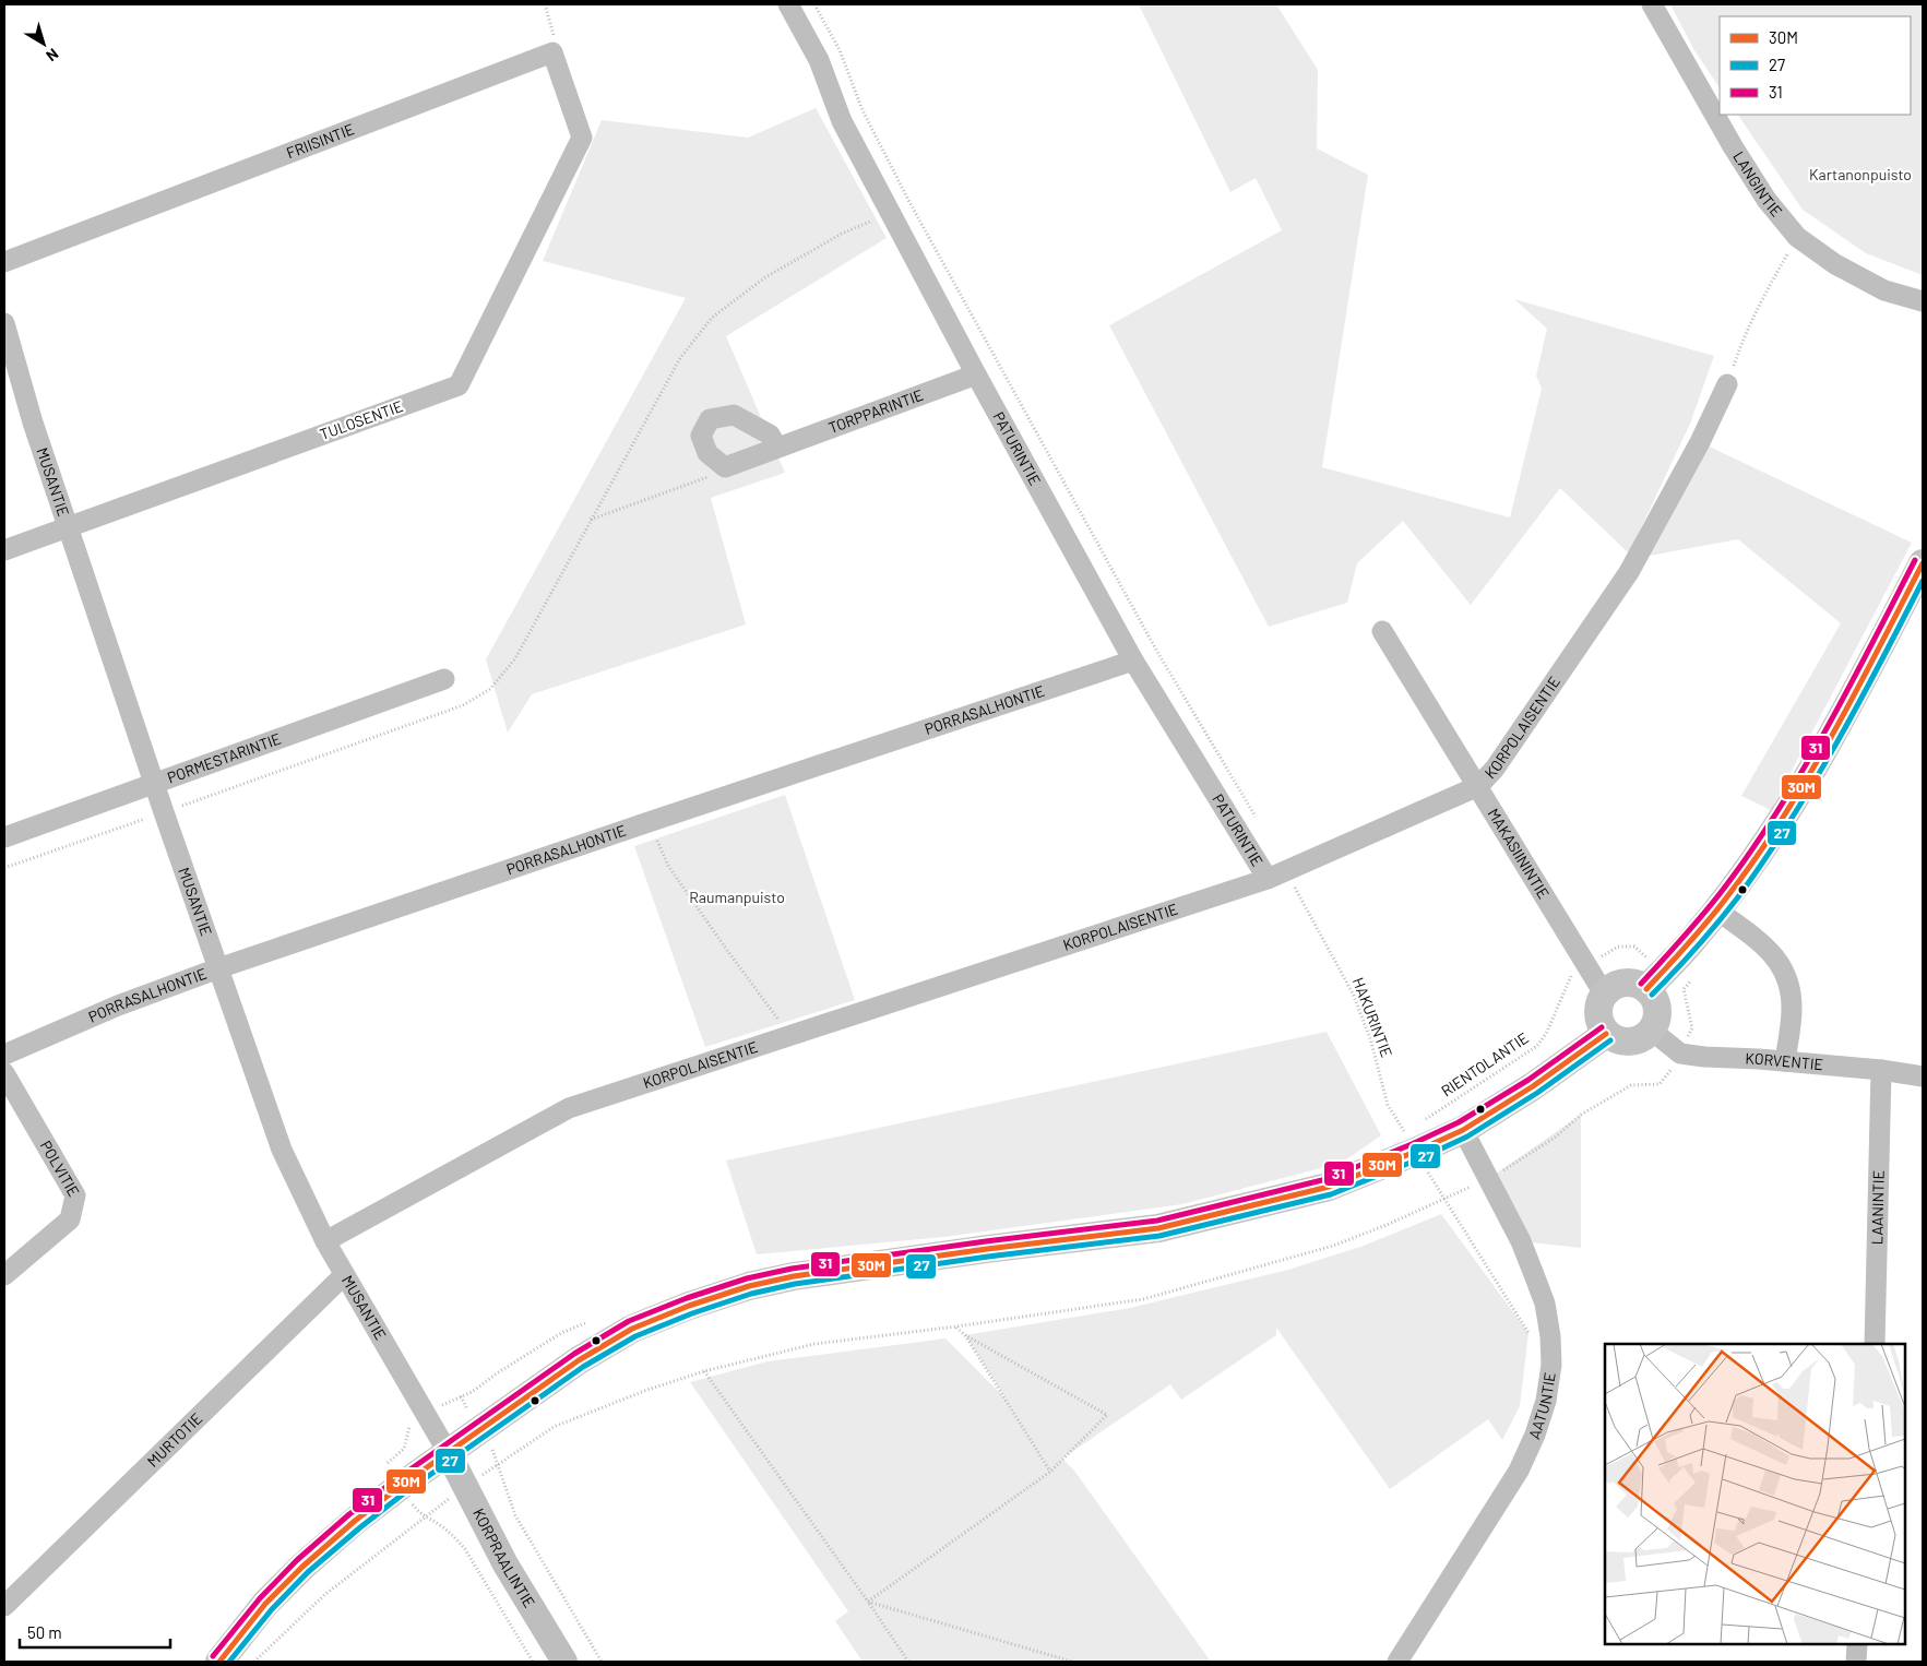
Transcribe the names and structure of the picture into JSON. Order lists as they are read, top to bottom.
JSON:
{
  "streets": {
    "street": [
      "FRIISINTIE",
      "LANGINTIE",
      "TORPPARINTIE",
      "TULOSENTIE",
      "PATURINTIE",
      "MUSANTIE",
      "PORRASALHONTIE",
      "KORPOLAISENTIE",
      "PORMESTARINTIE",
      "MAKASIININTIE",
      "KORVENTIE",
      "POLVITIE",
      "LAANINTIE",
      "AATUNTIE",
      "MURTOTIE",
      "KORPRAALINTIE"
    ],
    "path": ["HAKURINTIE", "RIENTOLANTIE"]
  },
  "crossings": [
    ["FRIISINTIE", "TULOSENTIE"],
    ["TORPPARINTIE", "PATURINTIE"],
    ["TULOSENTIE", "MUSANTIE"],
    ["PATURINTIE", "PORRASALHONTIE"],
    ["PATURINTIE", "KORPOLAISENTIE"],
    ["MUSANTIE", "PORRASALHONTIE"],
    ["MUSANTIE", "KORPOLAISENTIE"],
    ["MUSANTIE", "PORMESTARINTIE"],
    ["MUSANTIE", "MURTOTIE"],
    ["MUSANTIE", "KORPRAALINTIE"],
    ["KORPOLAISENTIE", "MAKASIININTIE"],
    ["KORPOLAISENTIE", "HAKURINTIE"],
    ["MAKASIININTIE", "RIENTOLANTIE"],
    ["KORVENTIE", "LAANINTIE"]
  ],
  "parks": ["Kartanonpuisto", "Raumanpuisto"],
  "lines": ["transit line 31", "transit line 30M", "transit line 27"],
  "legend": ["30M", "27", "31"],
  "scale_bar": "50 m",
  "north": "bottom right"
}
